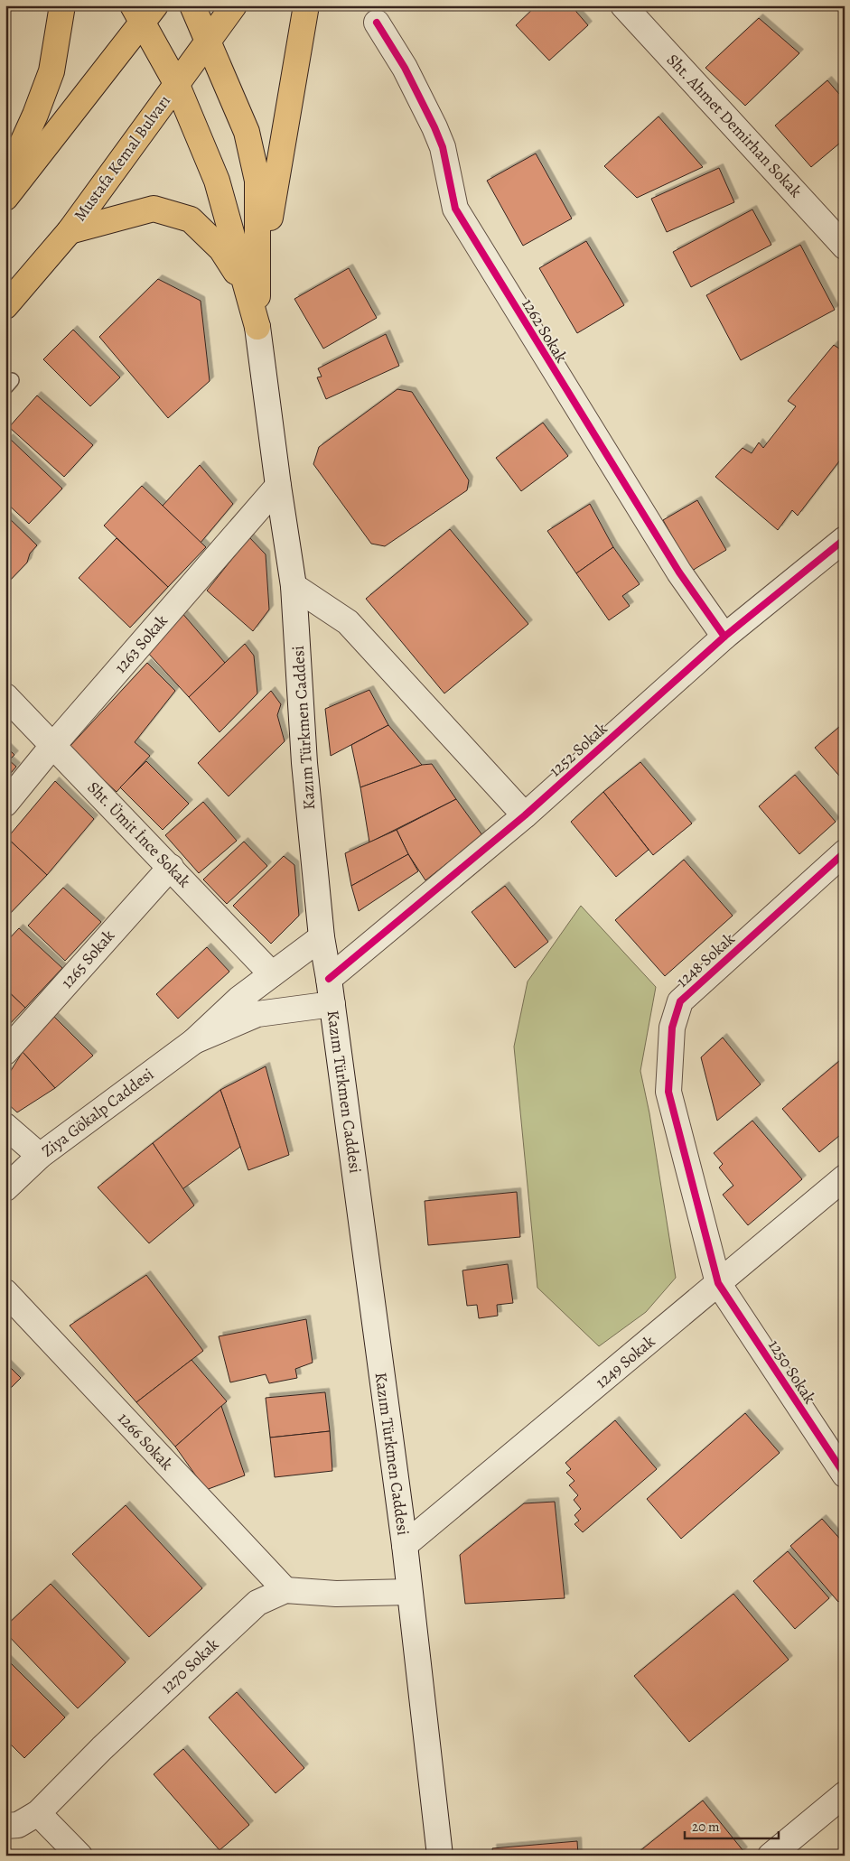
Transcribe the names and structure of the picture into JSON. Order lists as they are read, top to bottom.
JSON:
{
  "streets": {
    "highway": ["Mustafa Kemal Bulvarı"],
    "street": [
      "Sht. Ahmet Demirhan Sokak",
      "1262 Sokak",
      "1263 Sokak",
      "Kazım Türkmen Caddesi",
      "1252 Sokak",
      "Sht. Ümit İnce Sokak",
      "1265 Sokak",
      "1248 Sokak",
      "Ziya Gökalp Caddesi",
      "1249 Sokak",
      "1250 Sokak",
      "1266 Sokak",
      "1270 Sokak"
    ]
  },
  "crossings": [
    ["1262 Sokak", "1252 Sokak"],
    ["1263 Sokak", "Kazım Türkmen Caddesi"],
    ["1263 Sokak", "Sht. Ümit İnce Sokak"],
    ["Kazım Türkmen Caddesi", "1252 Sokak"],
    ["Kazım Türkmen Caddesi", "1249 Sokak"],
    ["Kazım Türkmen Caddesi", "1270 Sokak"],
    ["Sht. Ümit İnce Sokak", "1265 Sokak"],
    ["1248 Sokak", "1249 Sokak"],
    ["1248 Sokak", "1250 Sokak"],
    ["1249 Sokak", "1250 Sokak"],
    ["1266 Sokak", "1270 Sokak"]
  ],
  "scale_bar": "20 m"
}
